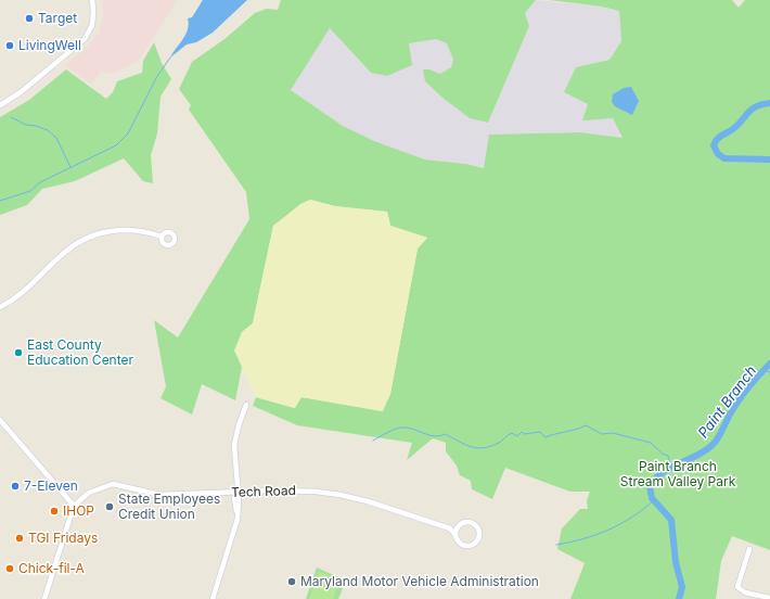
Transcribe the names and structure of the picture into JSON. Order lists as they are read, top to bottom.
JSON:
{
  "streets": {
    "street": ["Tech Road"]
  },
  "water": ["Paint Branch"],
  "parks": ["Paint Branch Stream Valley Park"],
  "places": [
    "Target",
    "LivingWell",
    "East County Education Center",
    "7-Eleven",
    "State Employees Credit Union",
    "IHOP",
    "TGI Fridays",
    "Chick-fil-A",
    "Maryland Motor Vehicle Administration"
  ]
}
